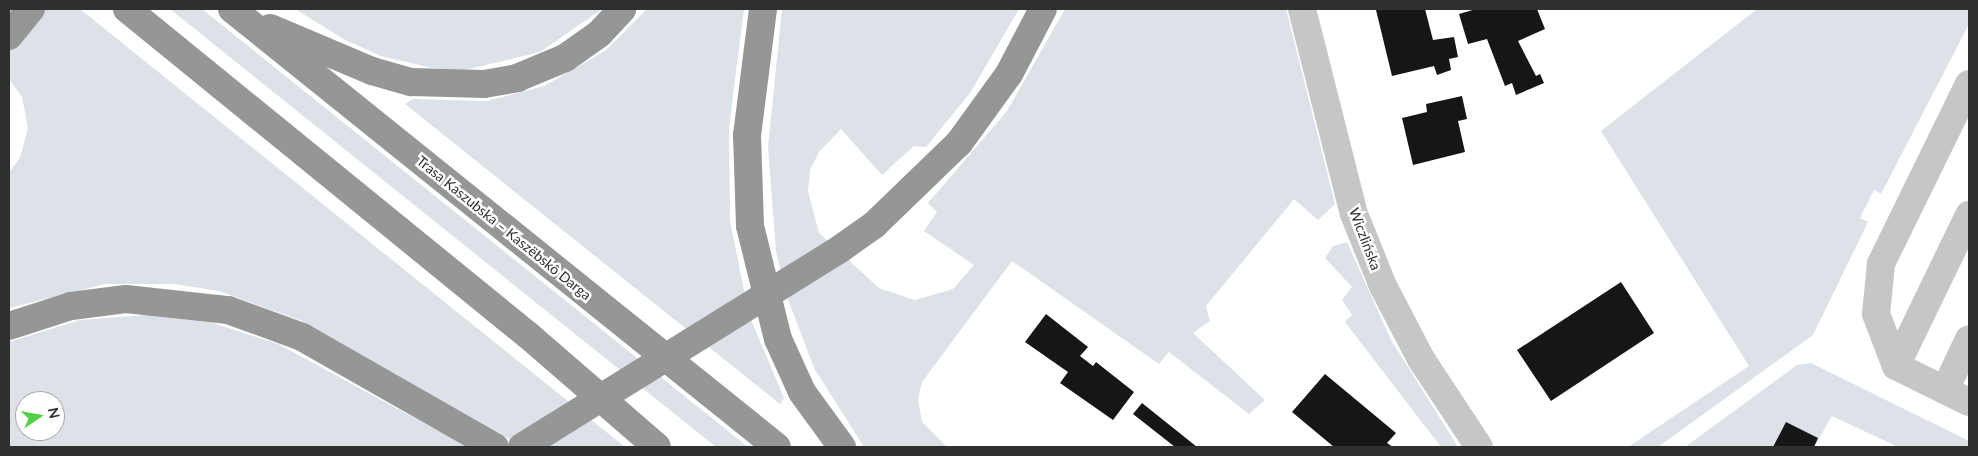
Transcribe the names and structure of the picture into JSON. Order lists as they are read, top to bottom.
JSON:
{
  "streets": {
    "highway": ["Trasa Kaszubska – Kaszëbskô Darga"],
    "street": ["Wiczlińska"]
  },
  "north": "right"
}
